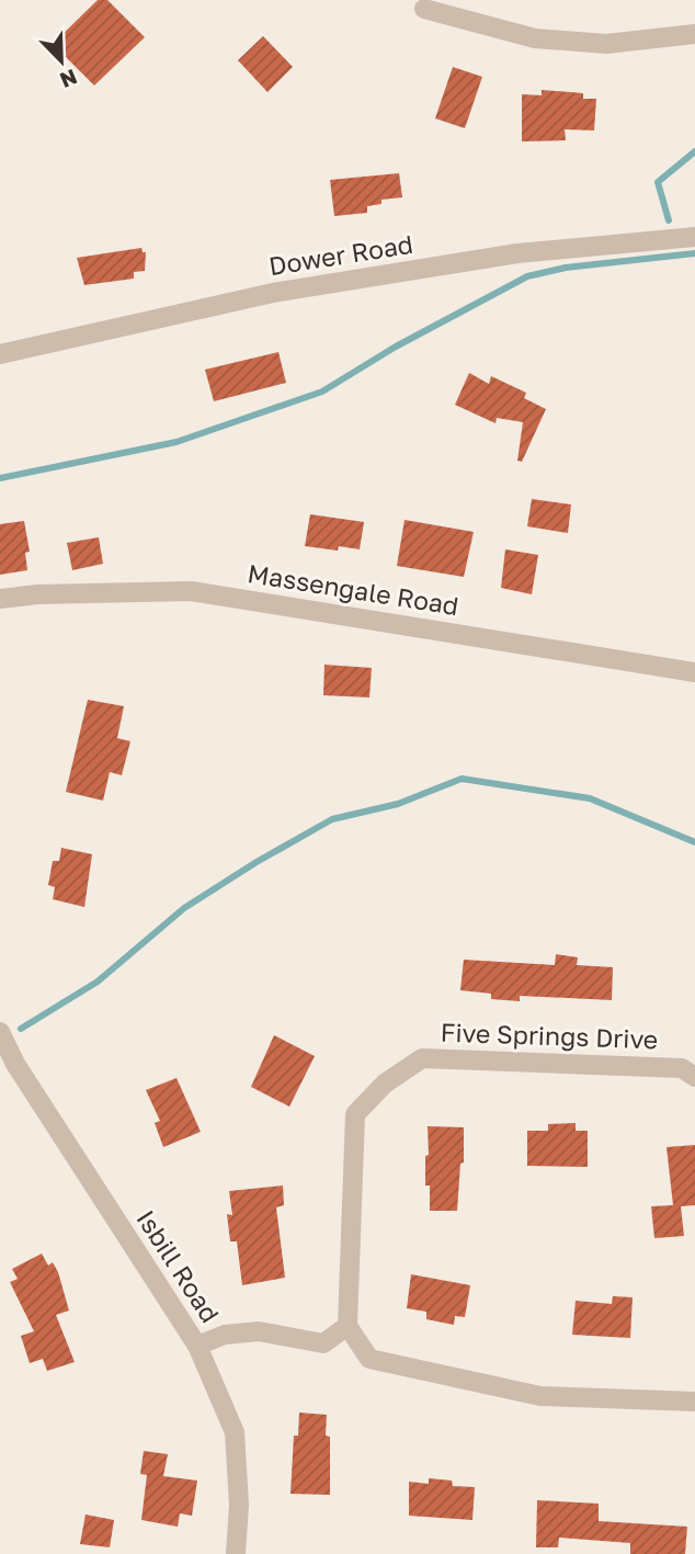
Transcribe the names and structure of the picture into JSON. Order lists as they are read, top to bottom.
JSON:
{
  "streets": {
    "street": [
      "Dower Road",
      "Massengale Road",
      "Five Springs Drive",
      "Isbill Road"
    ]
  },
  "north": "bottom right"
}
